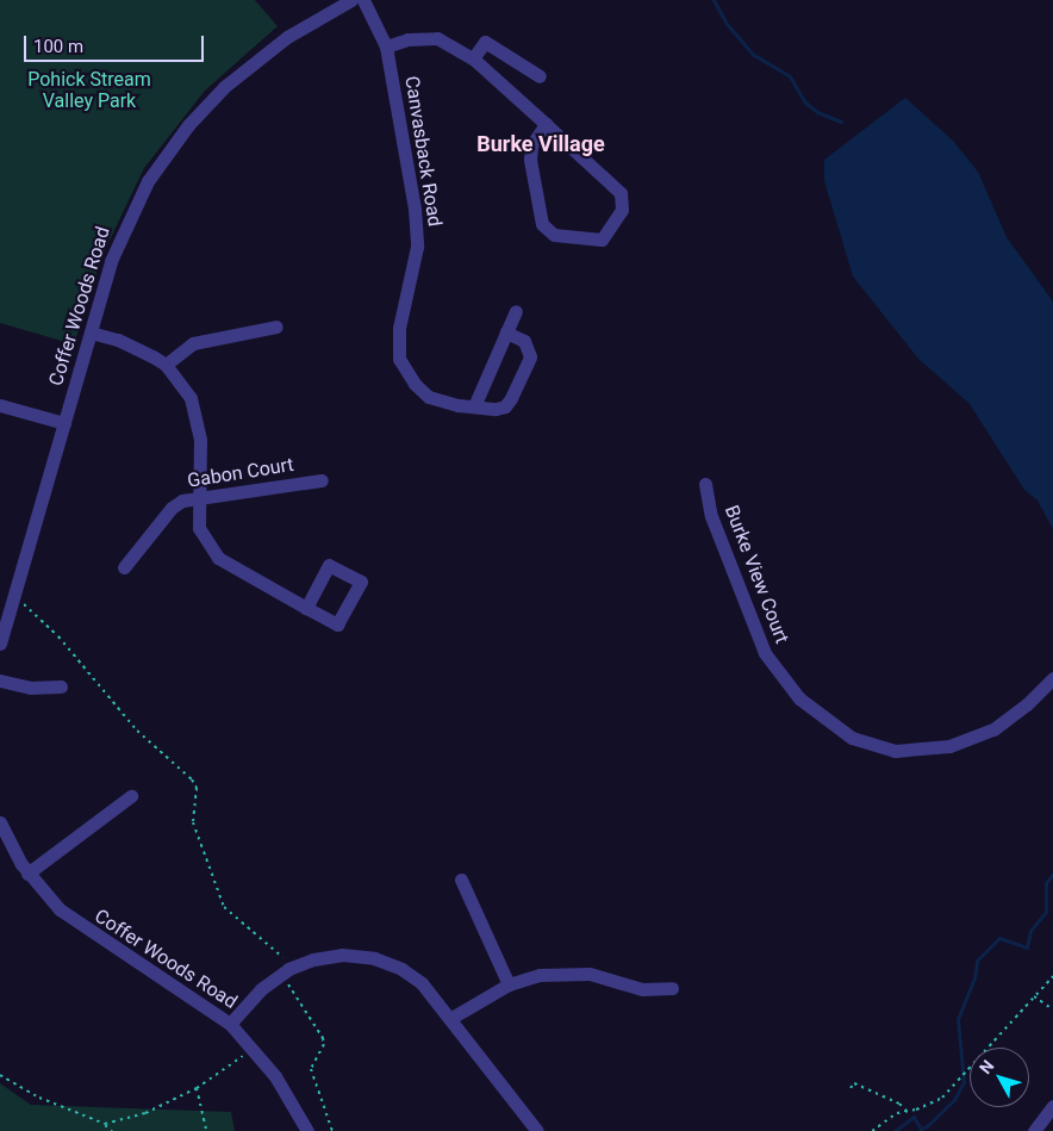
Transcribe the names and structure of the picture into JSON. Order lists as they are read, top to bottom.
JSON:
{
  "streets": {
    "street": [
      "Canvasback Road",
      "Coffer Woods Road",
      "Gabon Court",
      "Burke View Court"
    ]
  },
  "districts": ["Burke Village"],
  "parks": ["Pohick Stream Valley Park"],
  "scale_bar": "100 m",
  "north": "top left"
}
